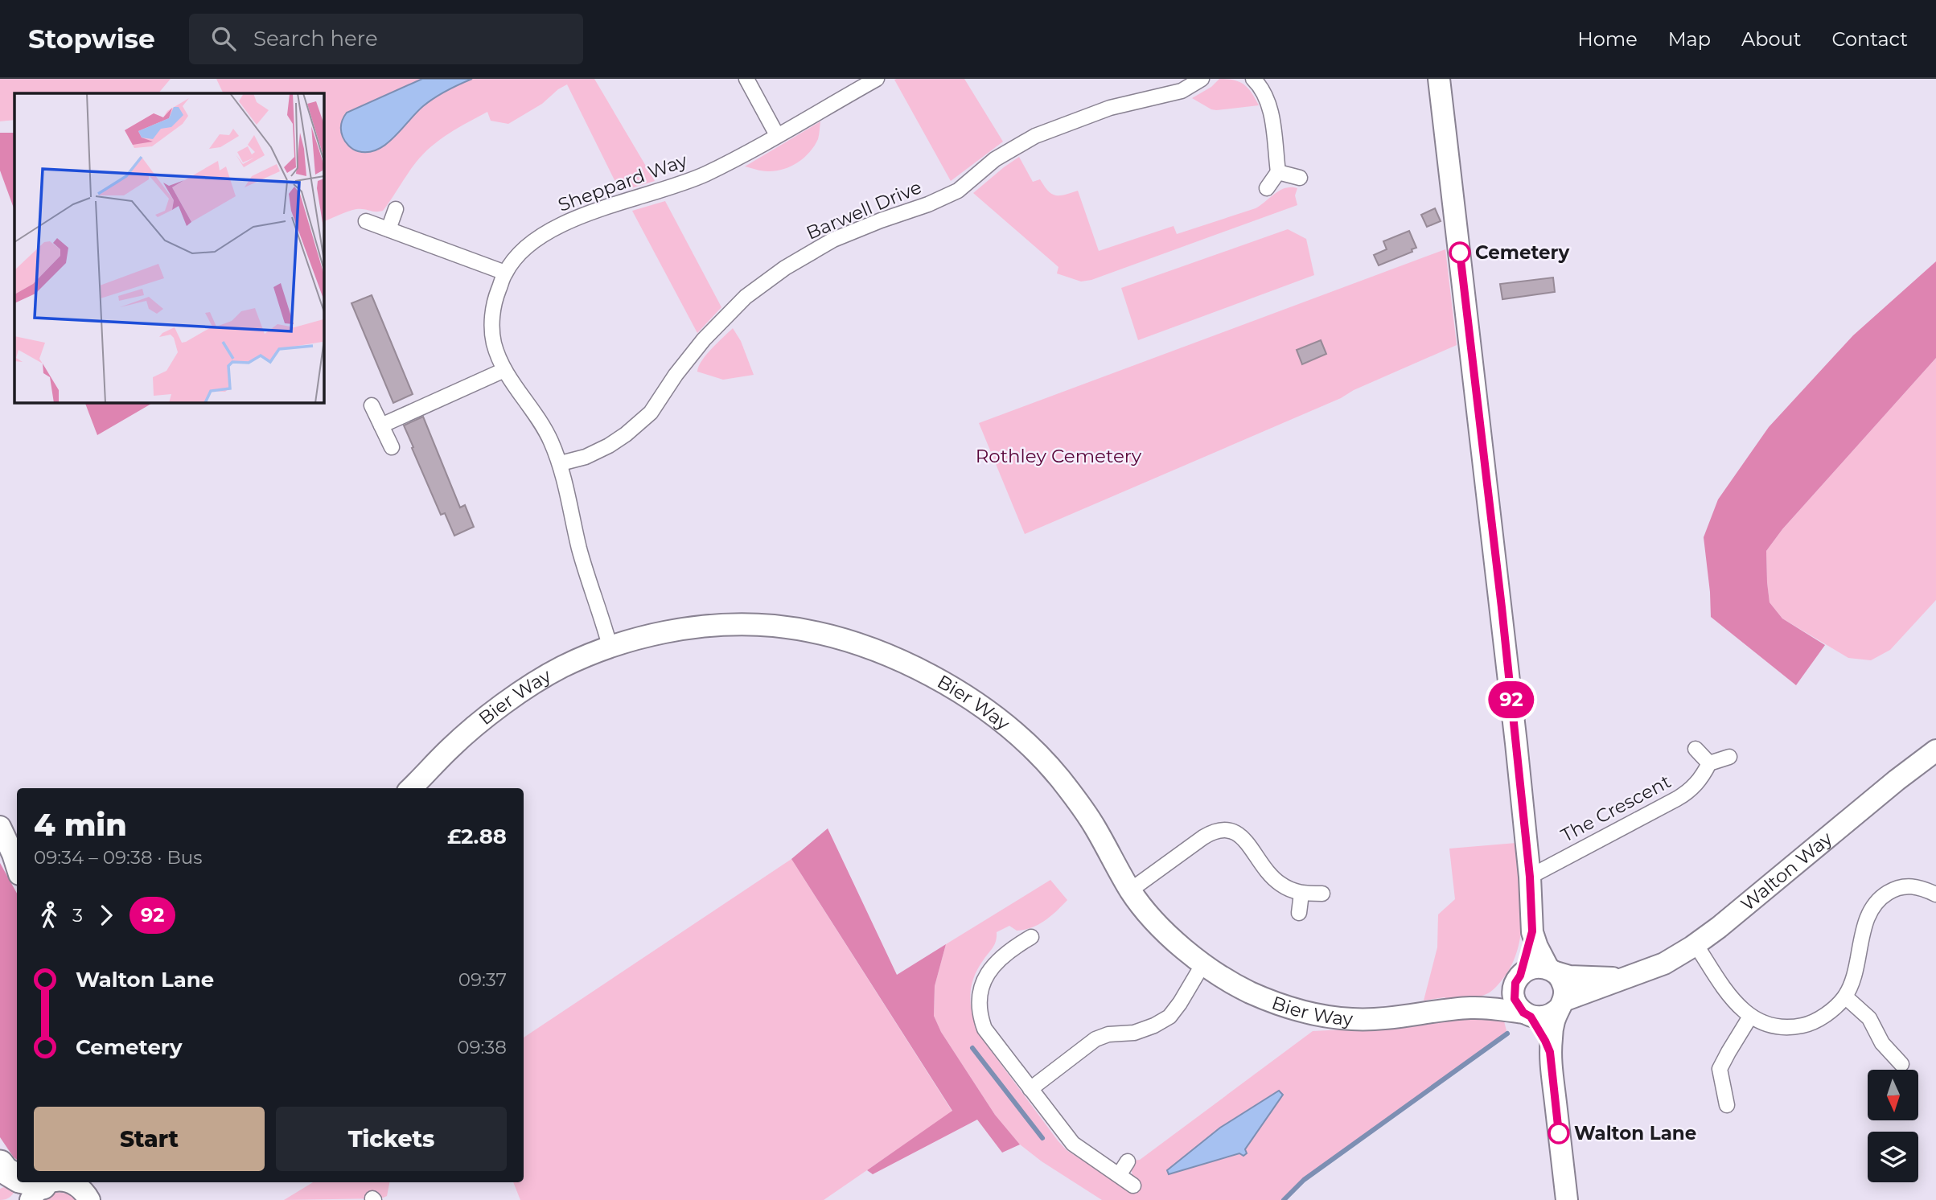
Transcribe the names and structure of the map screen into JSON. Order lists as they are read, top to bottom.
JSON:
{
  "streets": {
    "street": [
      "Sheppard Way",
      "Barwell Drive",
      "Bier Way",
      "The Crescent",
      "Walton Way"
    ]
  },
  "crossings": [
    ["Sheppard Way", "Barwell Drive"],
    ["Sheppard Way", "Bier Way"],
    ["Bier Way", "Walton Way"]
  ],
  "parks": ["Rothley Cemetery"],
  "places": ["Cemetery", "Walton Lane"],
  "lines": ["bus line 92"],
  "north": "bottom",
  "page": {
    "header": "Stopwise",
    "search": "Search here",
    "nav": [
      "Home",
      "Map",
      "About",
      "Contact"
    ],
    "on_map": "92",
    "heading": ["4 min", "09:34 – 09:38 · Bus", "£2.88"],
    "legs": ["3", "92"],
    "list": [
      {
        "name": "Walton Lane",
        "value": "09:37"
      },
      {
        "name": "Cemetery",
        "value": "09:38"
      }
    ],
    "buttons": ["Start", "Tickets"]
  }
}
